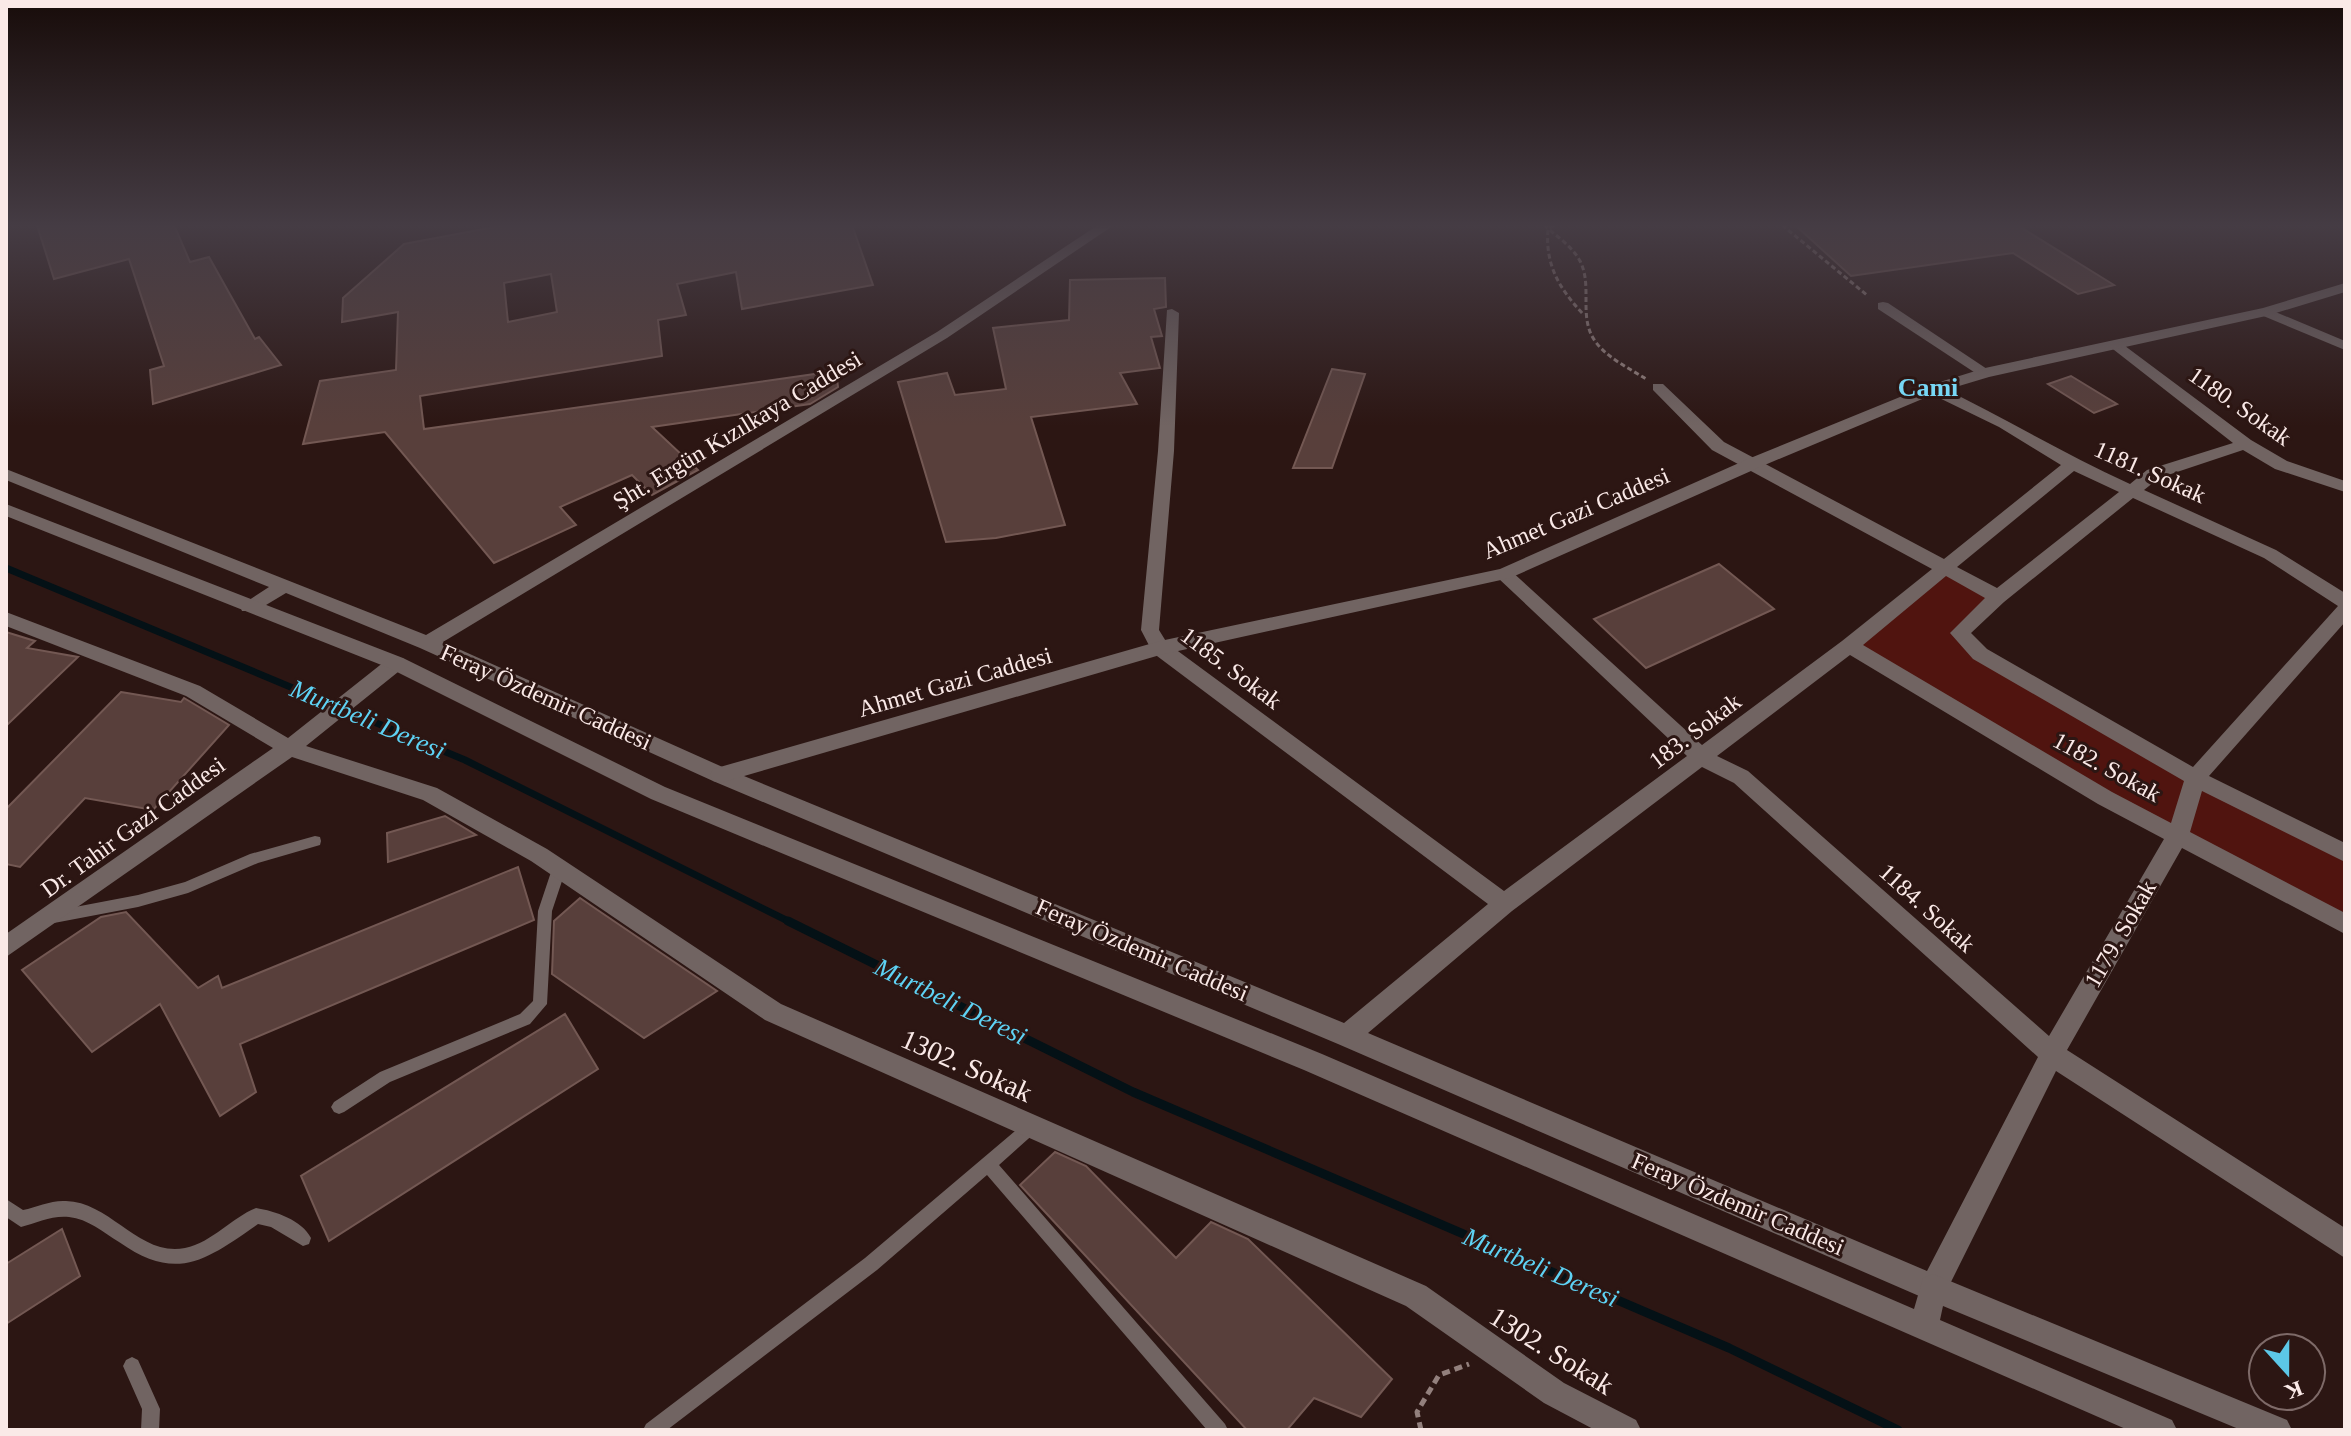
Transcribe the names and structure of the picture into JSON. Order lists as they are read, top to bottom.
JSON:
{
  "streets": {
    "street": [
      "1180. Sokak",
      "Şht. Ergün Kızılkaya Caddesi",
      "1181. Sokak",
      "Ahmet Gazi Caddesi",
      "1185. Sokak",
      "Feray Özdemir Caddesi",
      "183. Sokak",
      "1182. Sokak",
      "Dr. Tahir Gazi Caddesi",
      "1184. Sokak",
      "1179. Sokak",
      "1302. Sokak"
    ]
  },
  "crossings": [
    ["1180. Sokak", "Ahmet Gazi Caddesi"],
    ["Şht. Ergün Kızılkaya Caddesi", "Feray Özdemir Caddesi"],
    ["1181. Sokak", "Ahmet Gazi Caddesi"],
    ["1181. Sokak", "183. Sokak"],
    ["Ahmet Gazi Caddesi", "1185. Sokak"],
    ["Ahmet Gazi Caddesi", "Feray Özdemir Caddesi"],
    ["Ahmet Gazi Caddesi", "1184. Sokak"],
    ["1185. Sokak", "183. Sokak"],
    ["Feray Özdemir Caddesi", "183. Sokak"],
    ["Feray Özdemir Caddesi", "1179. Sokak"],
    ["183. Sokak", "1182. Sokak"],
    ["183. Sokak", "1184. Sokak"],
    ["1182. Sokak", "1179. Sokak"],
    ["Dr. Tahir Gazi Caddesi", "1302. Sokak"],
    ["1184. Sokak", "1179. Sokak"]
  ],
  "districts": ["Cami"],
  "water": ["Murtbeli Deresi"],
  "north": "bottom"
}
